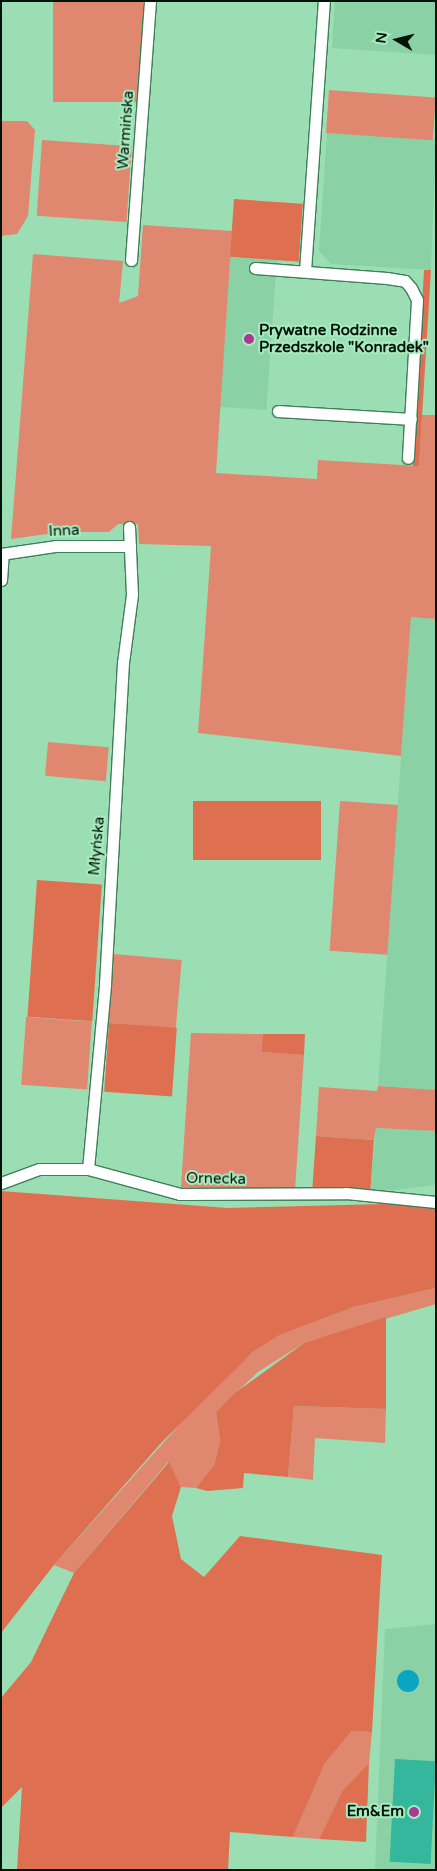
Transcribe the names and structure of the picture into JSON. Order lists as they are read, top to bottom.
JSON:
{
  "streets": {
    "street": [
      "Warmińska",
      "Inna",
      "Młyńska",
      "Ornecka"
    ]
  },
  "crossings": [
    ["Inna", "Młyńska"],
    ["Młyńska", "Ornecka"]
  ],
  "places": ["Prywatne Rodzinne Przedszkole \"Konradek\"", "Em&Em"],
  "north": "left"
}
